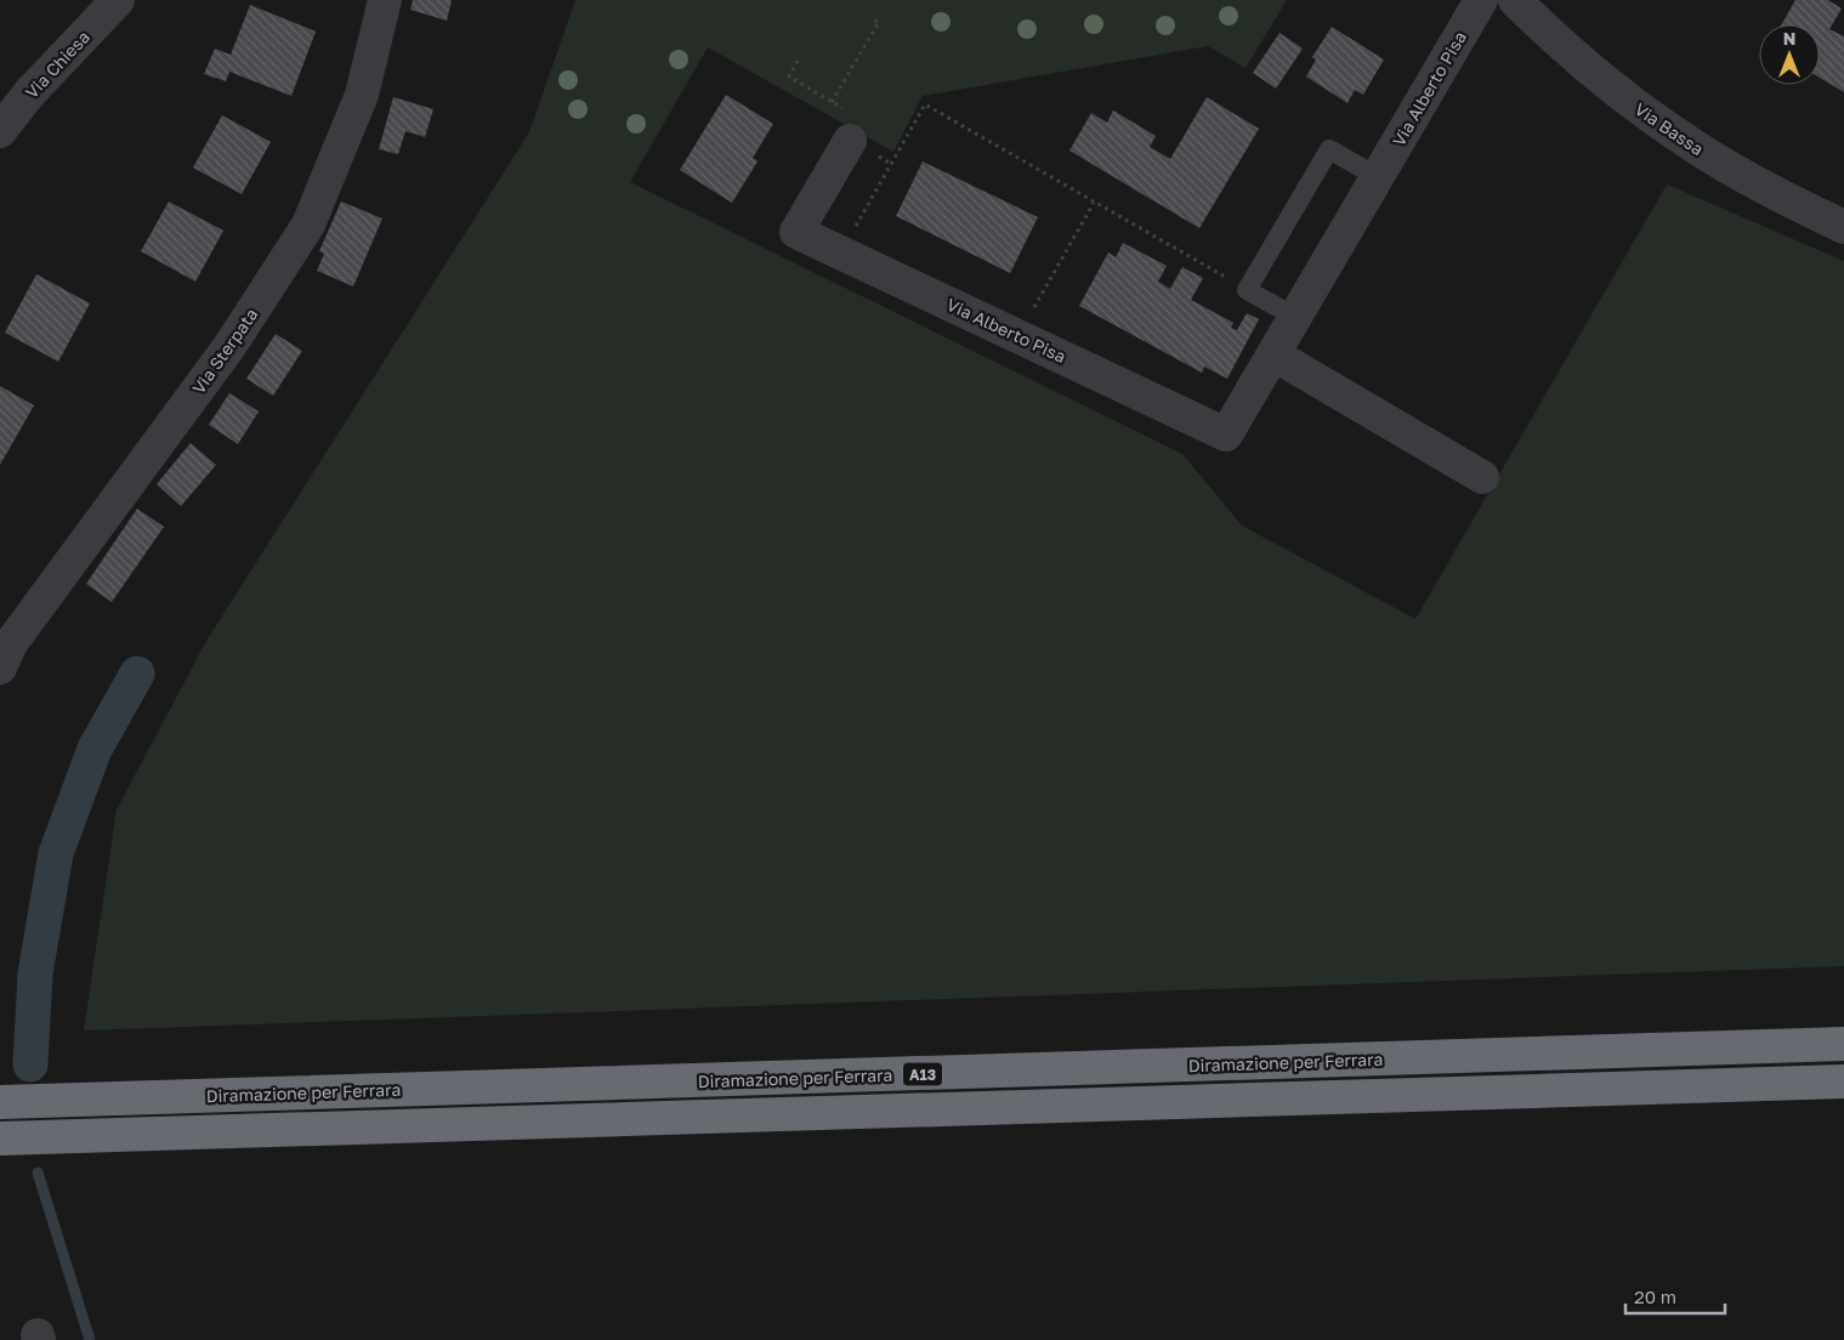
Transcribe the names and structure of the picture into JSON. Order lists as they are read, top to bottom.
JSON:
{
  "streets": {
    "highway": ["Diramazione per Ferrara", "A13"],
    "street": [
      "Via Chiesa",
      "Via Alberto Pisa",
      "Via Bassa",
      "Via Sterpata"
    ]
  },
  "scale_bar": "20 m",
  "north": "top"
}
